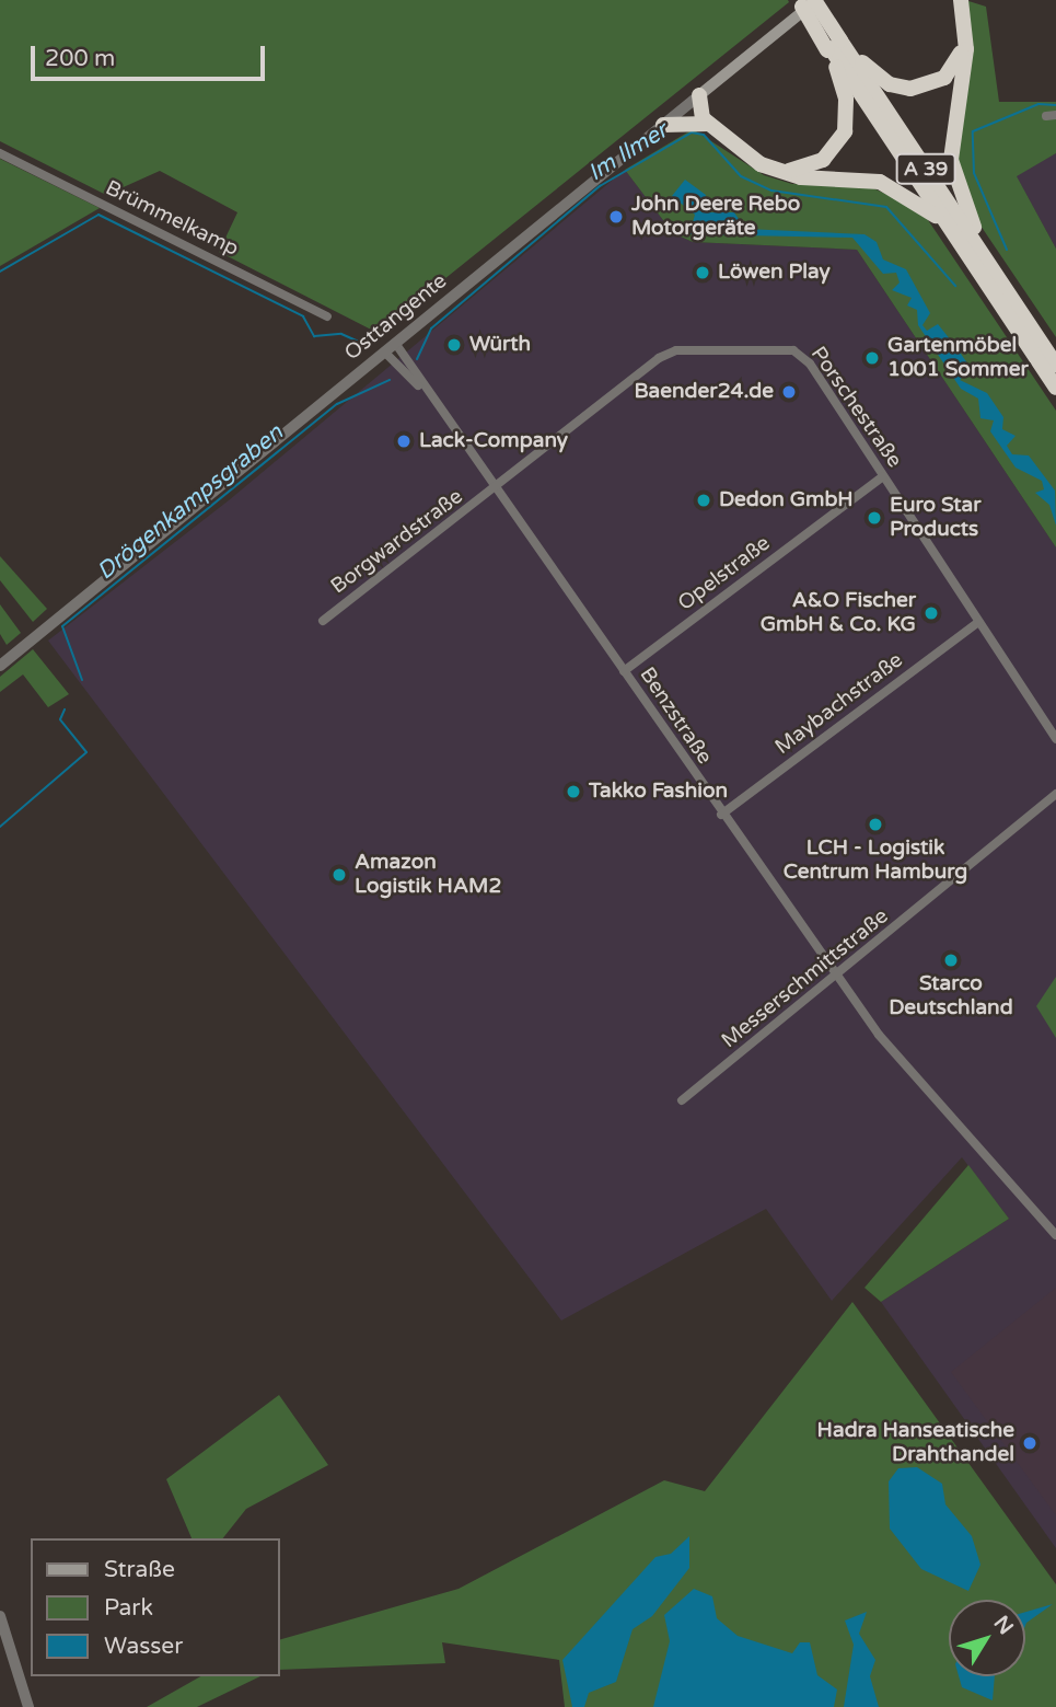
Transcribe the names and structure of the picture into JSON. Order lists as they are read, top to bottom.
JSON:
{
  "streets": {
    "highway": ["A 39"],
    "main road": ["Osttangente"],
    "street": [
      "Brümmelkamp",
      "Porschestraße",
      "Borgwardstraße",
      "Opelstraße",
      "Maybachstraße",
      "Benzstraße",
      "Messerschmittstraße"
    ]
  },
  "crossings": [
    ["A 39", "Osttangente"],
    ["Osttangente", "Benzstraße"],
    ["Porschestraße", "Borgwardstraße"],
    ["Porschestraße", "Opelstraße"],
    ["Porschestraße", "Maybachstraße"],
    ["Porschestraße", "Benzstraße"],
    ["Borgwardstraße", "Benzstraße"],
    ["Opelstraße", "Benzstraße"],
    ["Maybachstraße", "Benzstraße"],
    ["Benzstraße", "Messerschmittstraße"]
  ],
  "water": ["Im Ilmer", "Drögenkampsgraben"],
  "places": [
    "John Deere Rebo Motorgeräte",
    "Löwen Play",
    "Würth",
    "Gartenmöbel 1001 Sommer",
    "Baender24.de",
    "Lack-Company",
    "Dedon GmbH",
    "Euro Star Products",
    "A&O Fischer GmbH & Co. KG",
    "Takko Fashion",
    "LCH - Logistik Centrum Hamburg",
    "Amazon Logistik HAM2",
    "Starco Deutschland",
    "Hadra Hanseatische Drahthandel"
  ],
  "legend": ["Straße", "Park", "Wasser"],
  "scale_bar": "200 m",
  "north": "top right"
}
